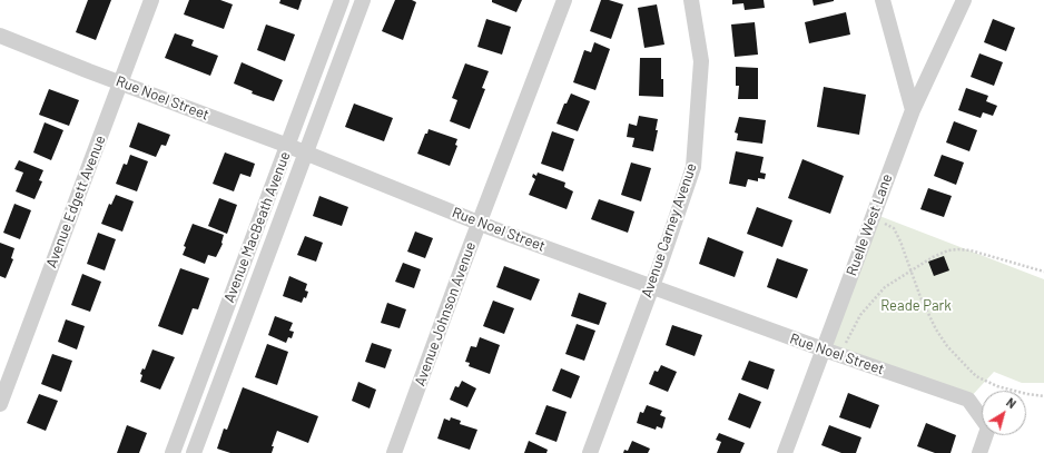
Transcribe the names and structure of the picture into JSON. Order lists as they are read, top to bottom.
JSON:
{
  "streets": {
    "street": [
      "Rue Noel Street",
      "Avenue Edgett Avenue",
      "Ruelle West Lane",
      "Avenue MacBeath Avenue",
      "Avenue Carney Avenue",
      "Avenue Johnson Avenue"
    ]
  },
  "crossings": [
    ["Rue Noel Street", "Avenue Edgett Avenue"],
    ["Rue Noel Street", "Ruelle West Lane"],
    ["Rue Noel Street", "Avenue MacBeath Avenue"],
    ["Rue Noel Street", "Avenue Carney Avenue"],
    ["Rue Noel Street", "Avenue Johnson Avenue"]
  ],
  "parks": ["Reade Park"],
  "north": "top right"
}
